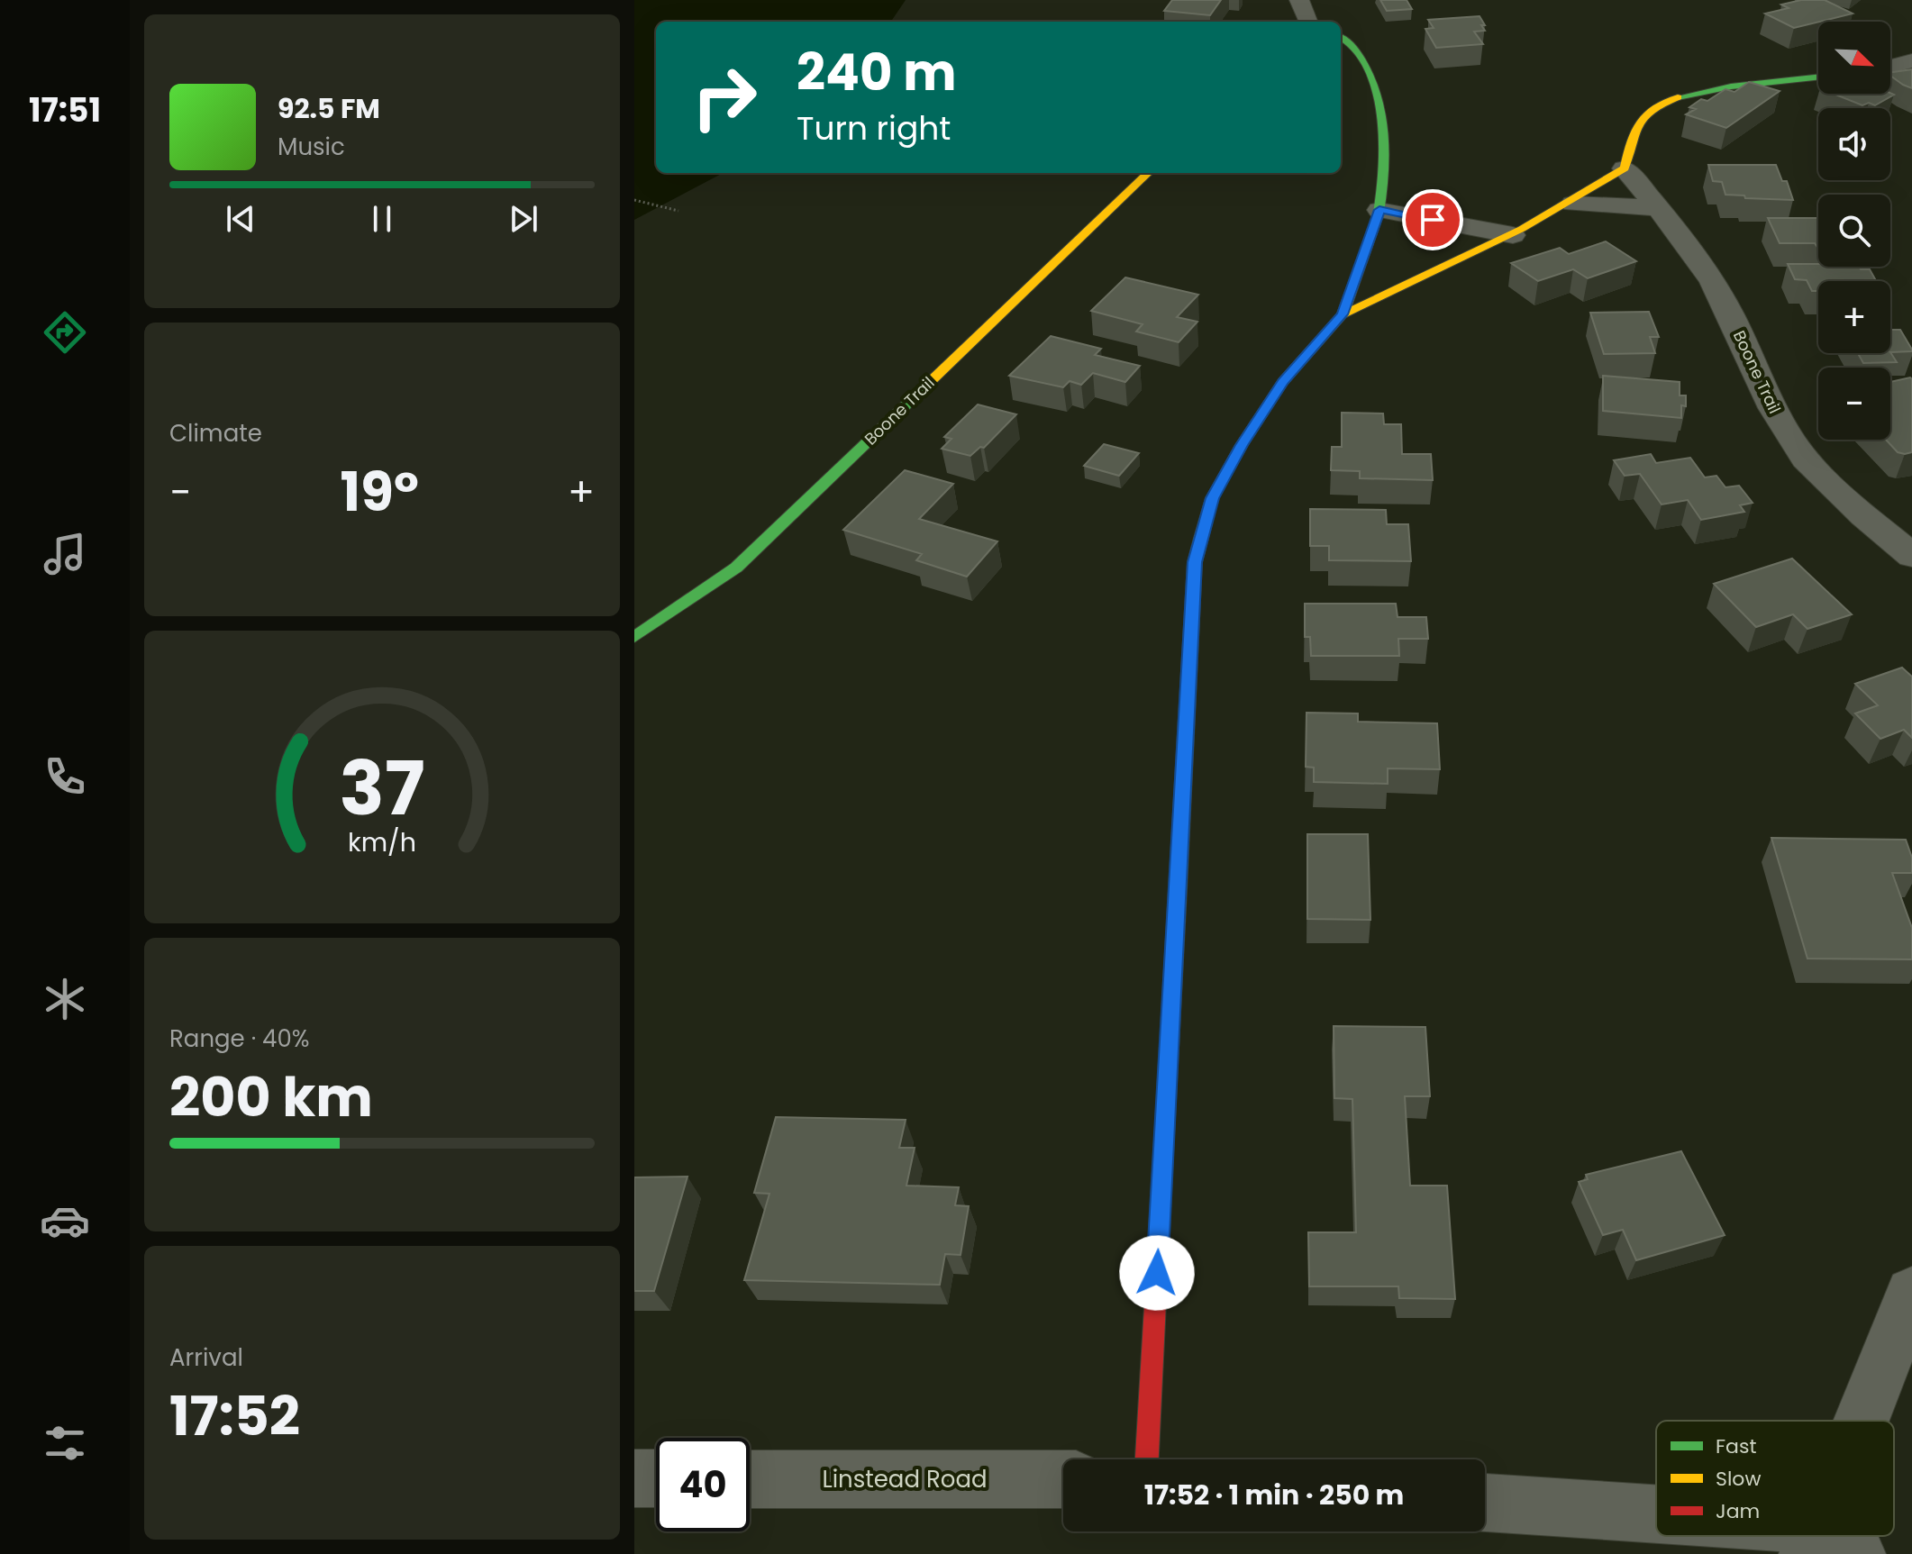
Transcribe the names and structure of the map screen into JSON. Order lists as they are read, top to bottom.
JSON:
{
  "streets": {
    "street": ["Boone Trail", "Linstead Road"]
  },
  "legend": ["Fast", "Slow", "Jam"],
  "north": "bottom right",
  "page": {
    "tabs": "17:51",
    "map_buttons": ["+", "−"],
    "turn": ["240 m", "Turn right"],
    "song": ["92.5 FM", "Music"],
    "tile": [
      "Climate",
      ["Range · 40%", "200 km"],
      ["Arrival", "17:52"]
    ],
    "heat": ["−", "19°", "+"],
    "limit": "40",
    "trip": "17:52 · 1 min · 250 m",
    "gauge": ["37", "km/h"]
  }
}
